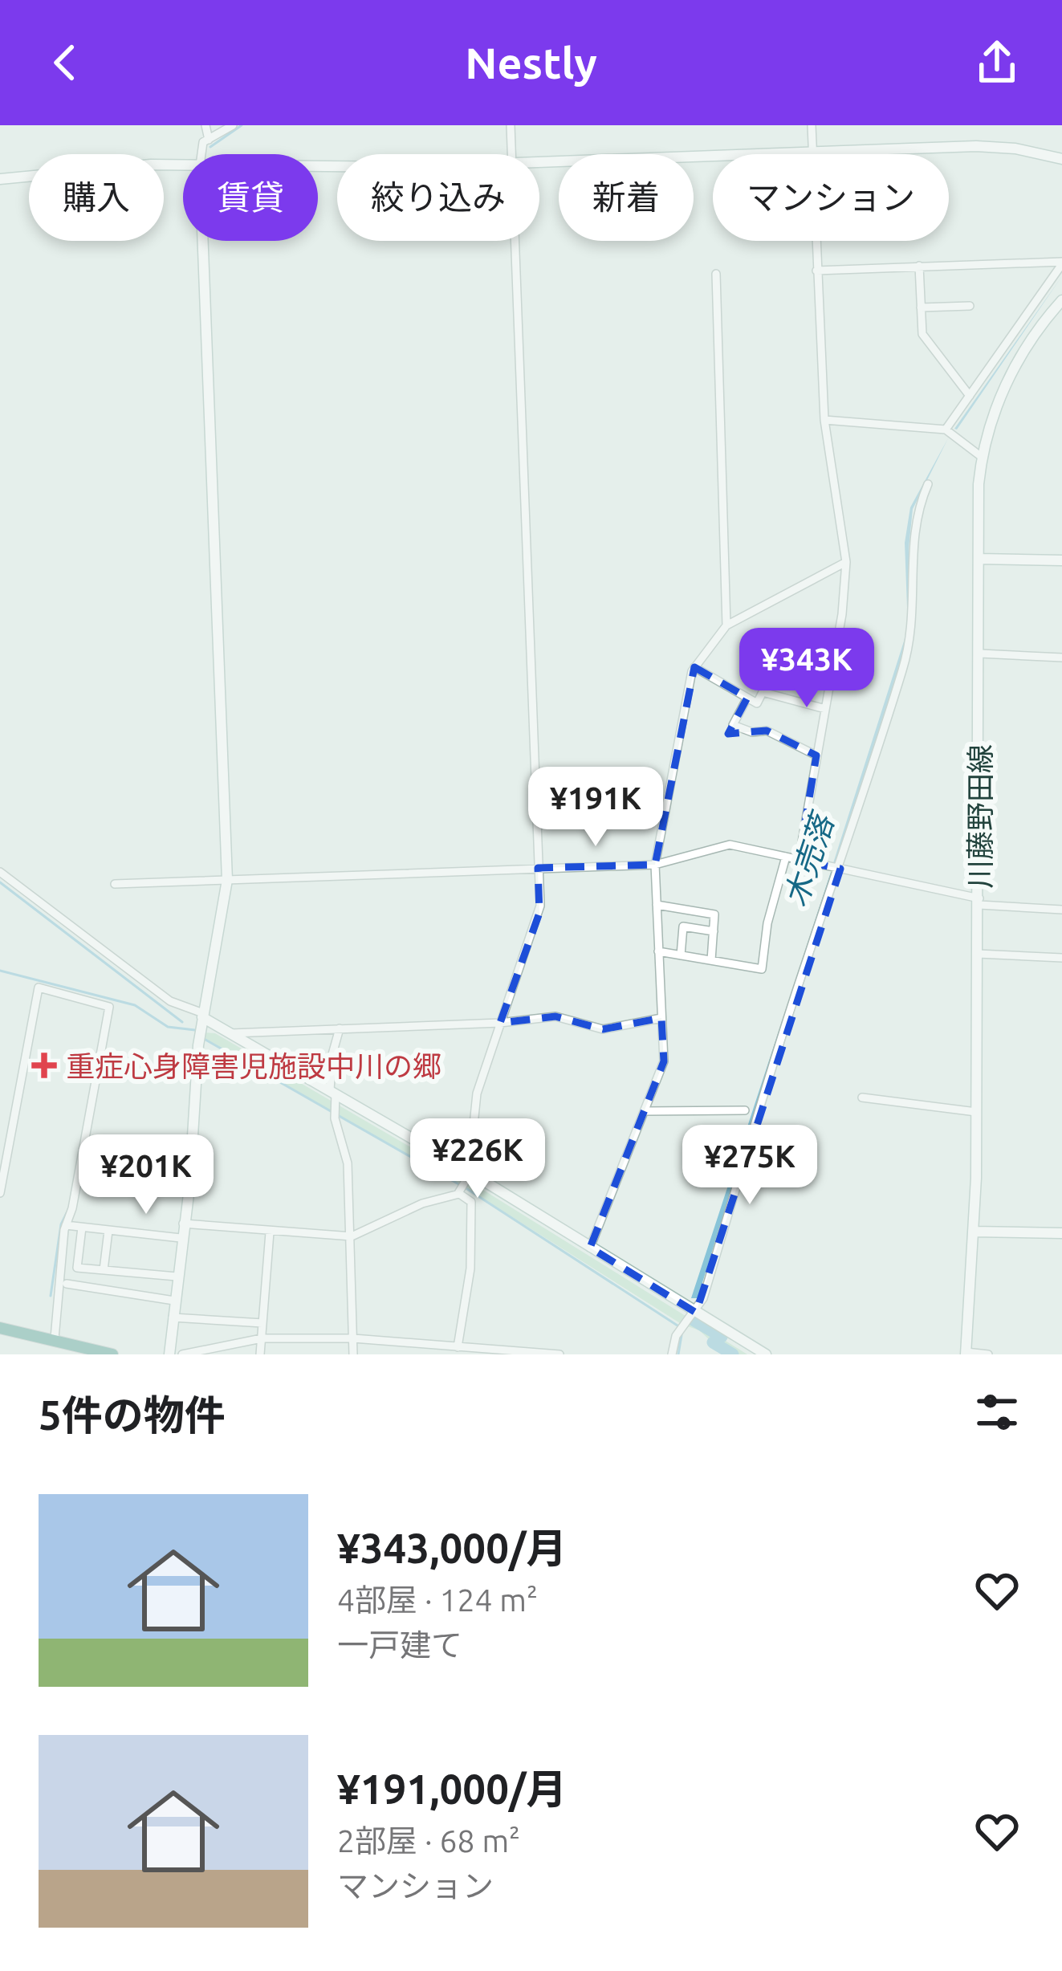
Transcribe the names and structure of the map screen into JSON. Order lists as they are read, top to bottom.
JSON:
{
  "streets": {
    "main road": ["川藤野田線"]
  },
  "water": ["木売落"],
  "places": {
    "health": ["重症心身障害児施設中川の郷"]
  },
  "page": {
    "header": "Nestly",
    "chip": [
      "購入",
      "賃貸",
      "絞り込み",
      "新着",
      "マンション"
    ],
    "price": [
      "¥343K",
      "¥191K",
      "¥226K",
      "¥275K",
      "¥201K"
    ],
    "heading": "5件の物件",
    "list": [
      {
        "name": "¥343,000/月",
        "note": "4部屋 · 124 m² · 一戸建て"
      },
      {
        "name": "¥191,000/月",
        "note": "2部屋 · 68 m² · マンション"
      }
    ]
  }
}
